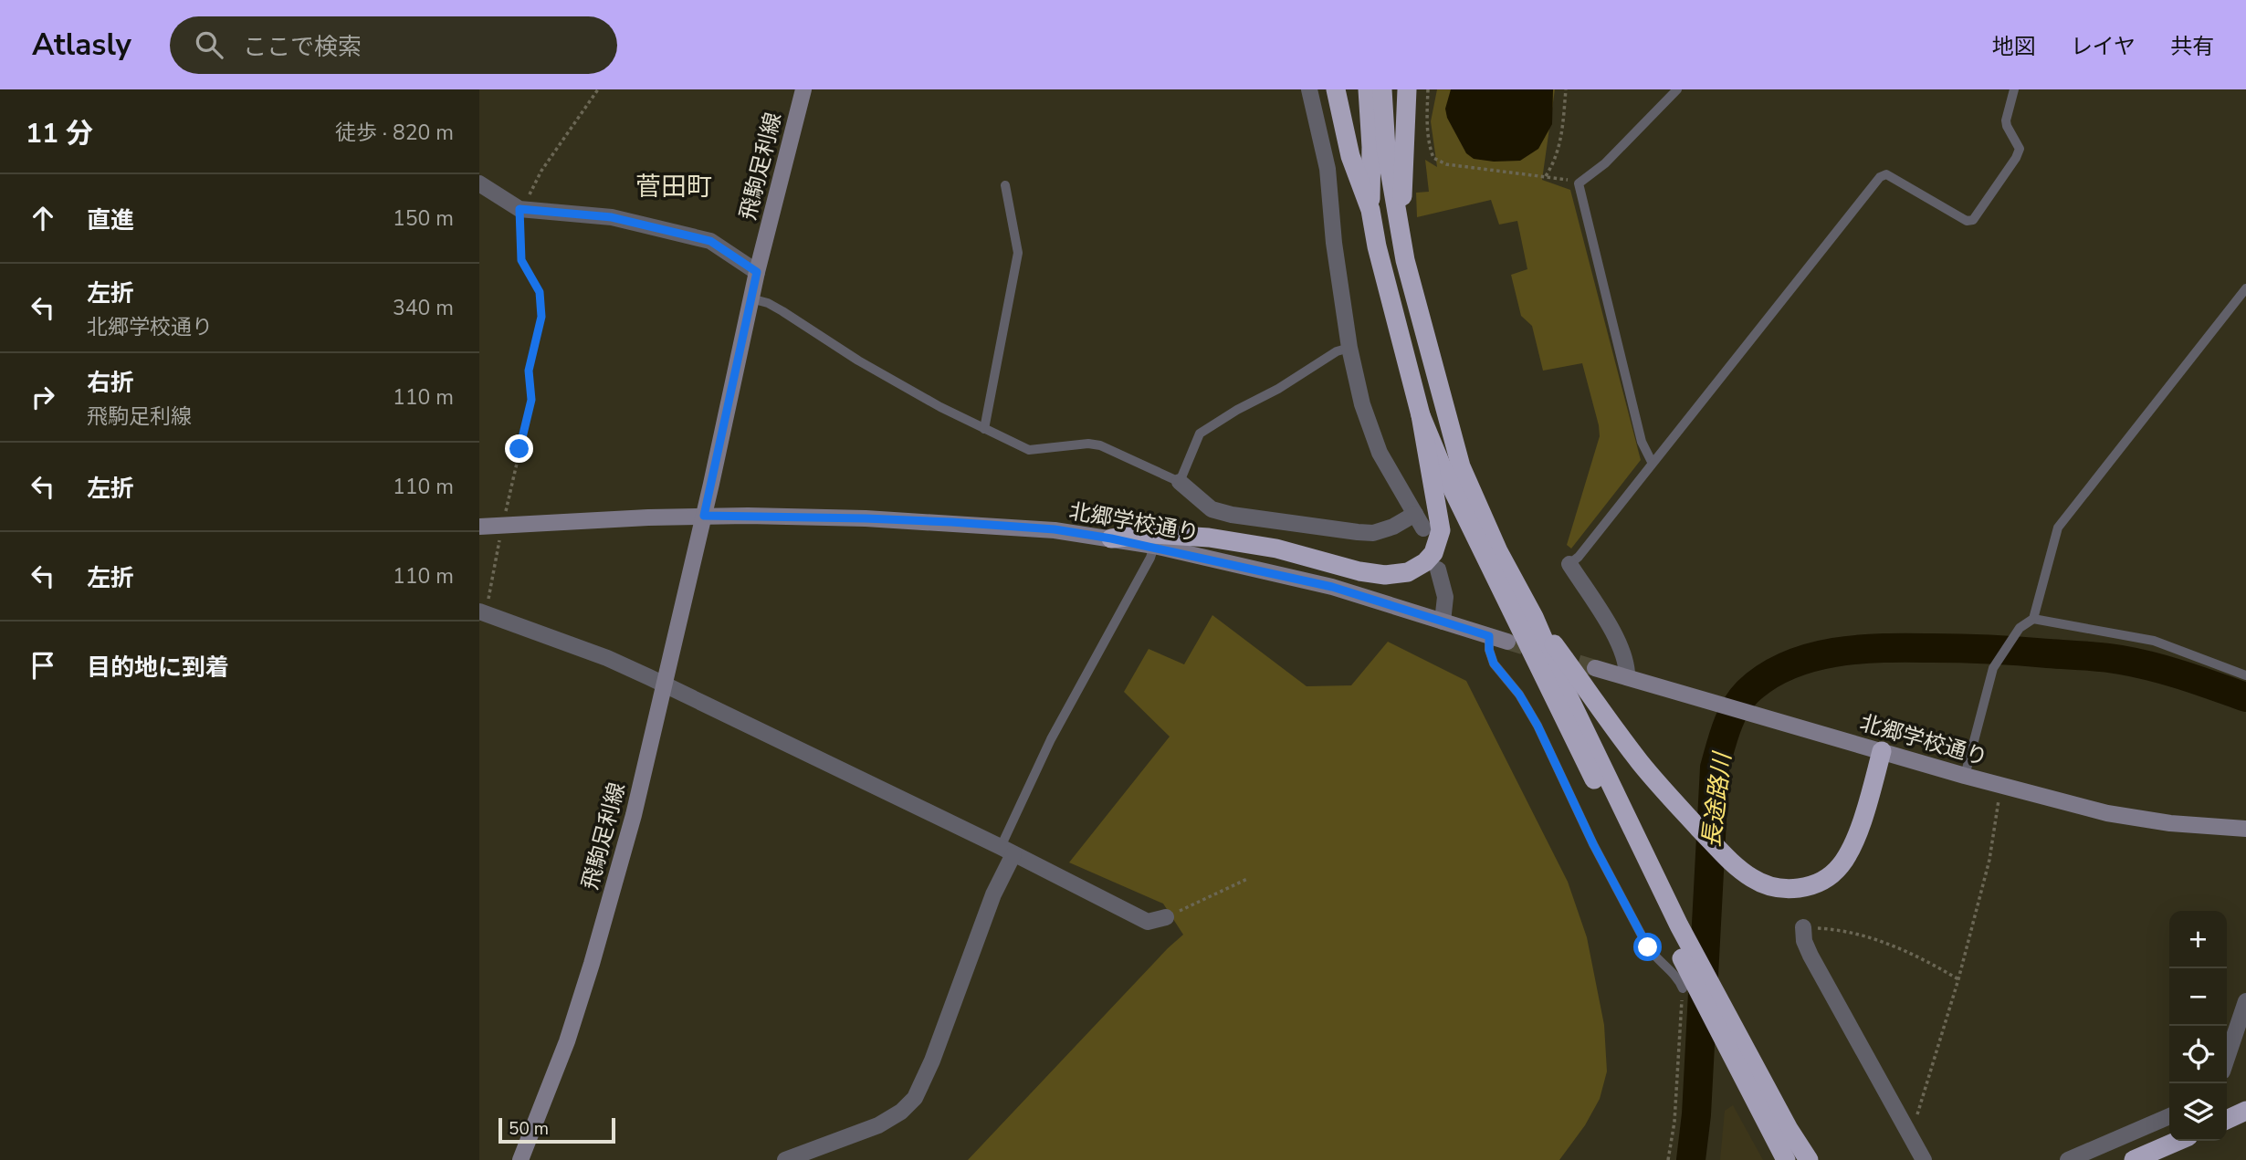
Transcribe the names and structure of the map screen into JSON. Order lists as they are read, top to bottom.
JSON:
{
  "streets": {
    "street": ["飛駒足利線", "北郷学校通り"]
  },
  "crossings": [
    ["飛駒足利線", "北郷学校通り"]
  ],
  "districts": ["菅田町"],
  "water": ["長途路川"],
  "scale_bar": "50 m",
  "page": {
    "header": "Atlasly",
    "search": "ここで検索",
    "nav": ["地図", "レイヤ", "共有"],
    "heading": ["11 分", "徒歩 · 820 m"],
    "list": [
      ["直進", "150 m"],
      ["左折", "北郷学校通り", "340 m"],
      ["右折", "飛駒足利線", "110 m"],
      ["左折", "110 m"],
      ["左折", "110 m"],
      "目的地に到着"
    ],
    "map_buttons": ["+", "−"],
    "scale": "50 m"
  }
}
